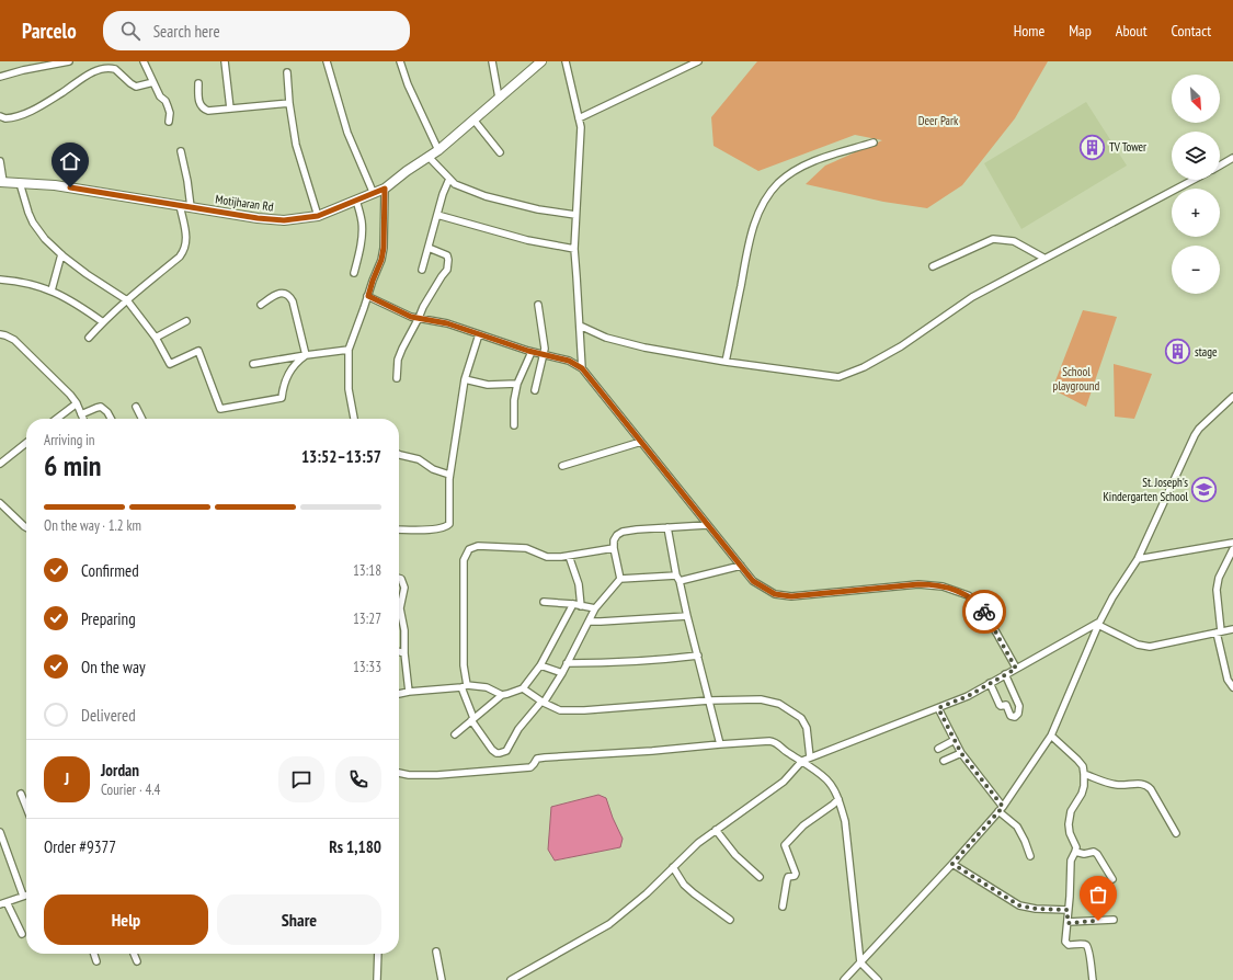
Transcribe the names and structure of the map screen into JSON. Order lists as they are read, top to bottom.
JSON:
{
  "streets": {
    "main road": ["Motijharan Rd"]
  },
  "parks": ["Deer Park", "School playground"],
  "places": {
    "building": ["TV Tower", "stage"],
    "school or university": ["St. Joseph's Kindergarten School"]
  },
  "north": "bottom right",
  "page": {
    "header": "Parcelo",
    "search": "Search here",
    "nav": [
      "Home",
      "Map",
      "About",
      "Contact"
    ],
    "map_buttons": ["+", "−"],
    "heading": ["6 min", "Arriving in", "13:52–13:57"],
    "panel": [
      "Jordan",
      "Courier · 4.4",
      "Order #9377",
      "Rs 1,180"
    ],
    "bar": "On the way · 1.2 km",
    "list": [
      ["Confirmed", "13:18"],
      ["Preparing", "13:27"],
      ["On the way", "13:33"],
      "Delivered"
    ],
    "round": "J",
    "buttons": ["Help", "Share"]
  }
}
